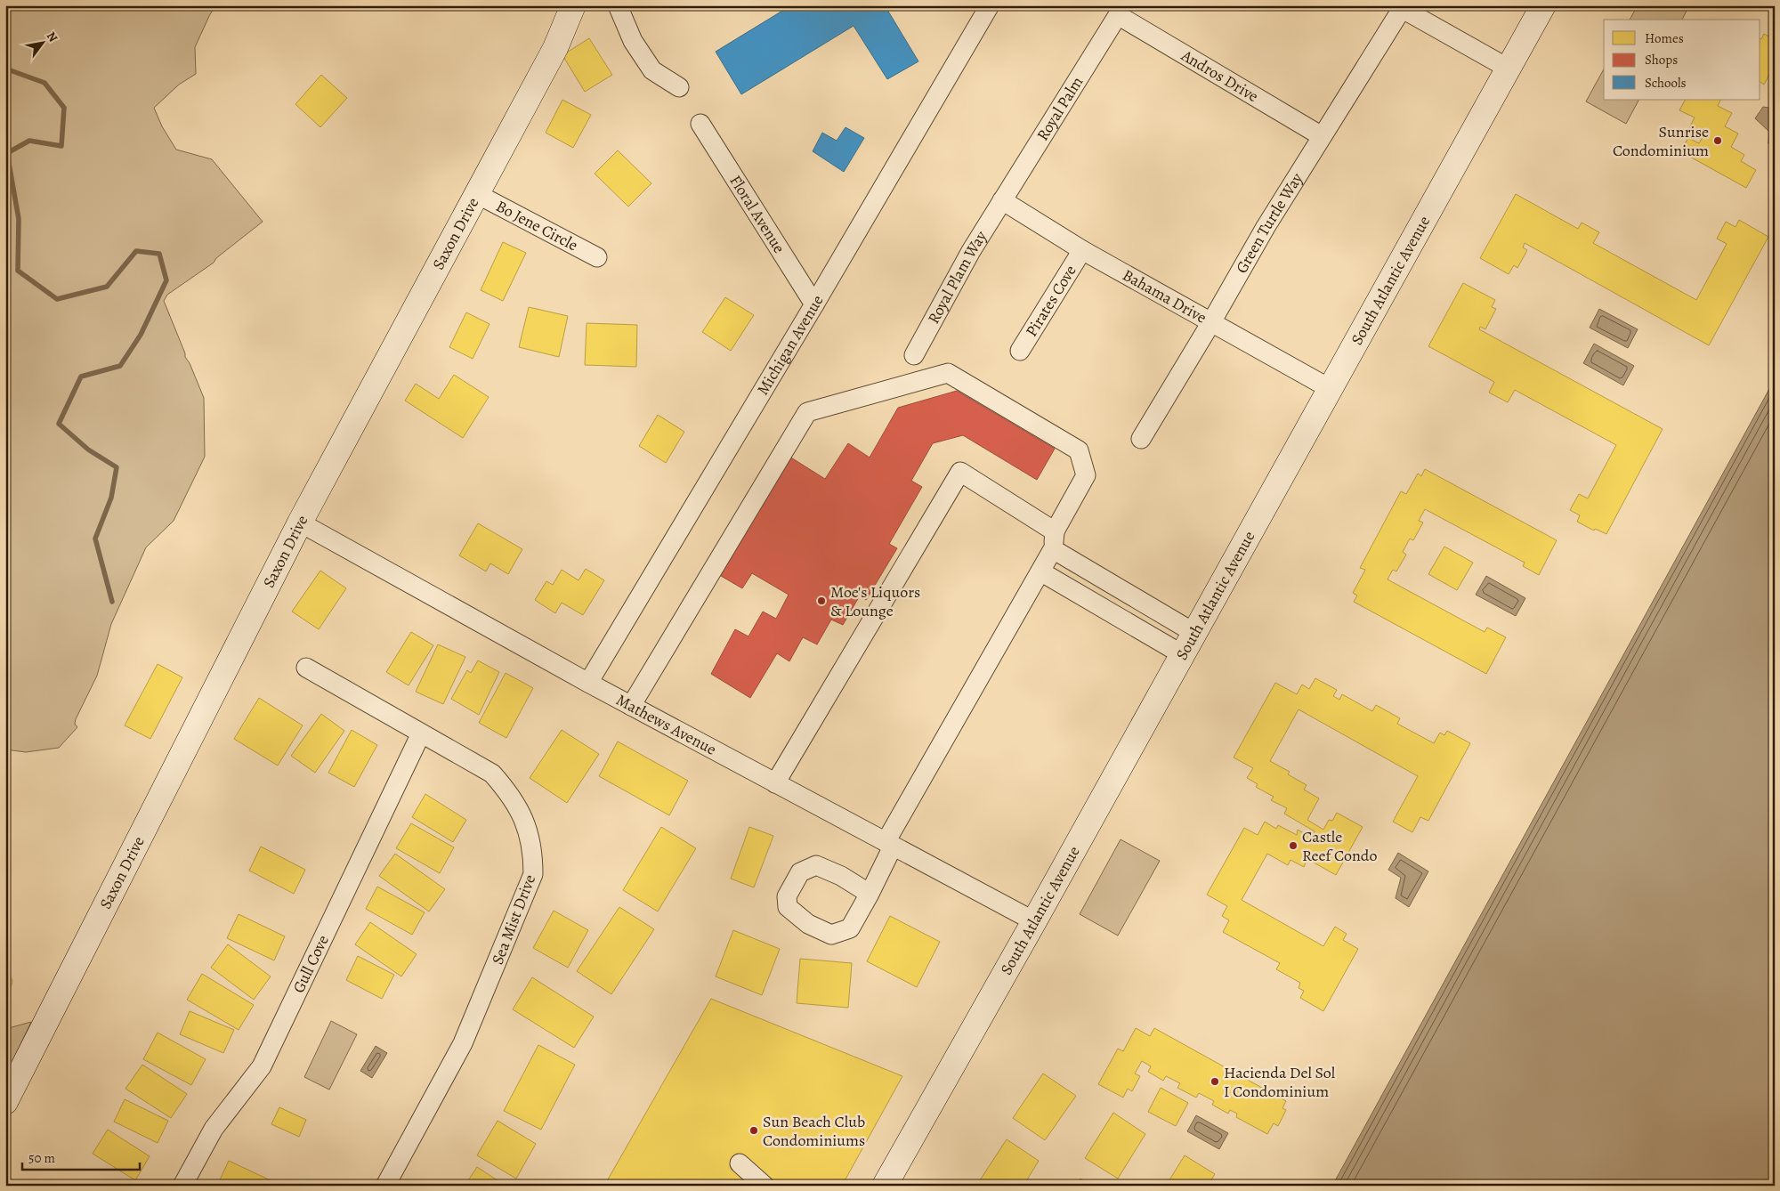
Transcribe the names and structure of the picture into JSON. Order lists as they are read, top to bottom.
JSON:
{
  "streets": {
    "street": [
      "Andros Drive",
      "Royal Palm",
      "Floral Avenue",
      "Green Turtle Way",
      "Bo Jene Circle",
      "Saxon Drive",
      "Royal Plam Way",
      "South Atlantic Avenue",
      "Bahama Drive",
      "Pirates Cove",
      "Michigan Avenue",
      "Mathews Avenue",
      "Sea Mist Drive",
      "Gull Cove"
    ]
  },
  "crossings": [
    ["Andros Drive", "Royal Palm"],
    ["Andros Drive", "Green Turtle Way"],
    ["Royal Palm", "Royal Plam Way"],
    ["Royal Palm", "Bahama Drive"],
    ["Floral Avenue", "Michigan Avenue"],
    ["Green Turtle Way", "Bahama Drive"],
    ["Bo Jene Circle", "Saxon Drive"],
    ["Saxon Drive", "Mathews Avenue"],
    ["Royal Plam Way", "Bahama Drive"],
    ["South Atlantic Avenue", "Bahama Drive"],
    ["South Atlantic Avenue", "Mathews Avenue"],
    ["Bahama Drive", "Pirates Cove"],
    ["Michigan Avenue", "Mathews Avenue"],
    ["Sea Mist Drive", "Gull Cove"]
  ],
  "places": [
    "Sunrise Condominium",
    "Moe's Liquors & Lounge",
    "Castle Reef Condo",
    "Hacienda Del Sol I Condominium",
    "Sun Beach Club Condominiums"
  ],
  "legend": ["Homes", "Shops", "Schools"],
  "scale_bar": "50 m",
  "north": "top right"
}
